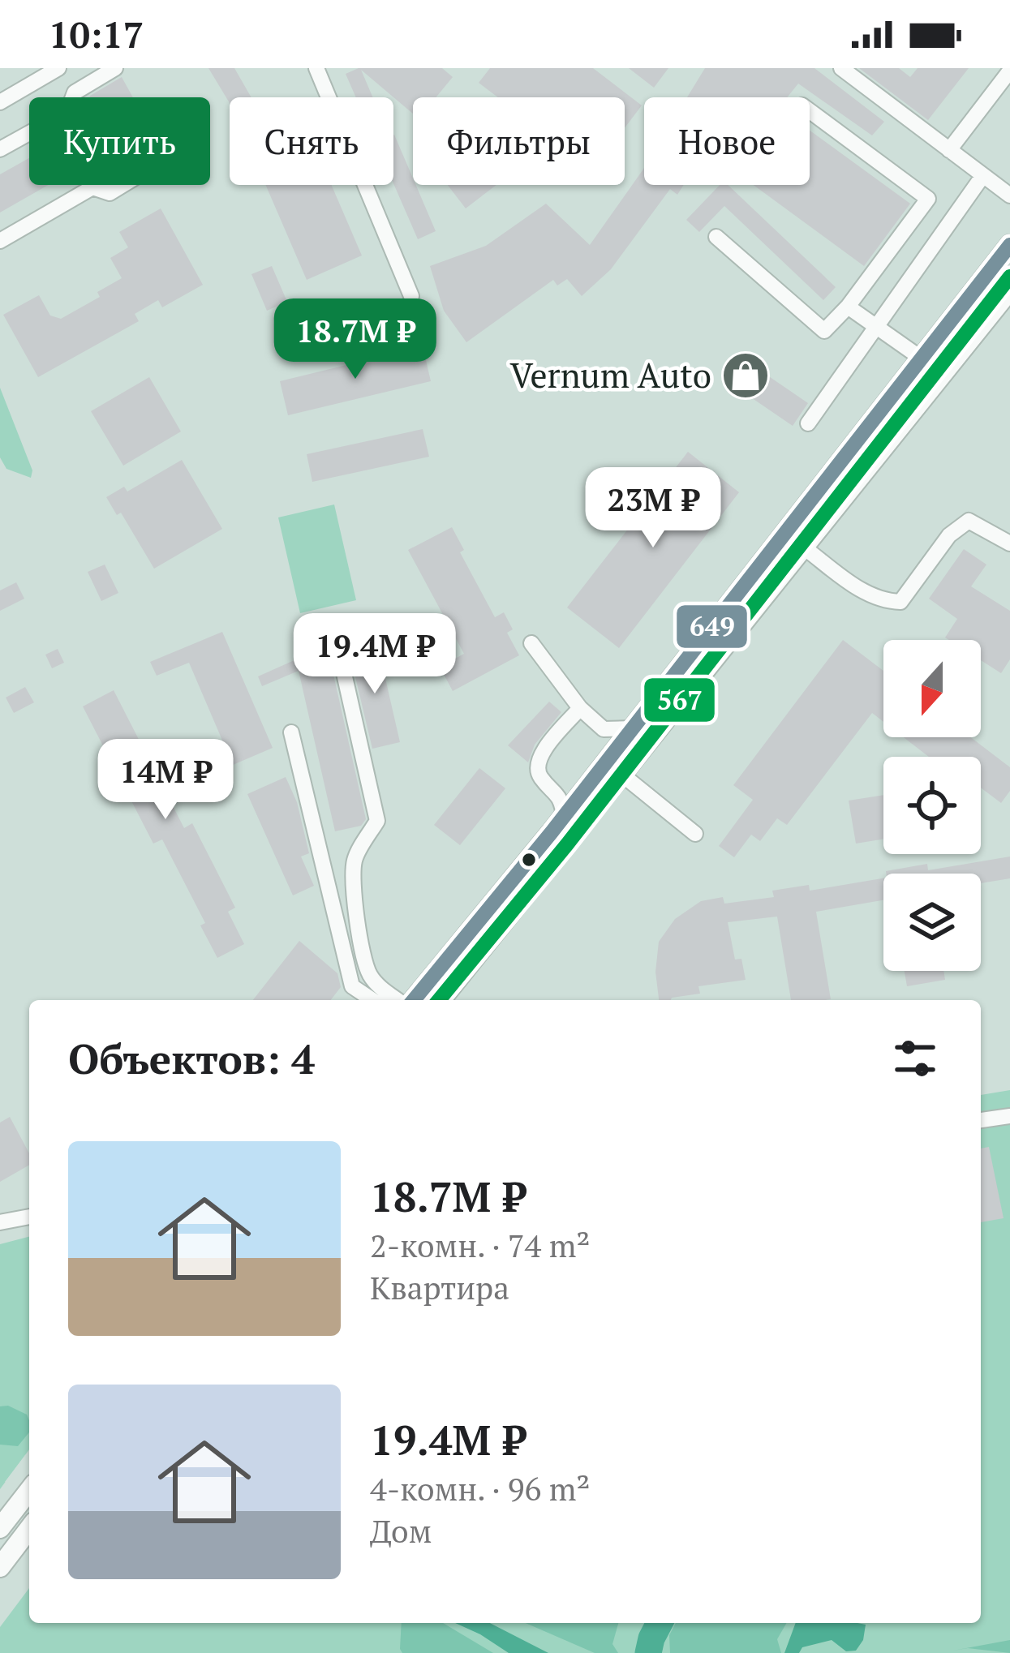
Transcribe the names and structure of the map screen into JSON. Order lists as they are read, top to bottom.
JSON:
{
  "places": {
    "shop": ["Vernum Auto"]
  },
  "lines": ["transit line 649", "transit line 567"],
  "north": "bottom",
  "page": {
    "status": "10:17",
    "chip": [
      "Купить",
      "Снять",
      "Фильтры",
      "Новое"
    ],
    "price": [
      "18.7M ₽",
      "23M ₽",
      "19.4M ₽",
      "14M ₽"
    ],
    "heading": "Объектов: 4",
    "list": [
      {
        "name": "18.7M ₽",
        "note": "2-комн. · 74 m² · Квартира"
      },
      {
        "name": "19.4M ₽",
        "note": "4-комн. · 96 m² · Дом"
      }
    ]
  }
}
